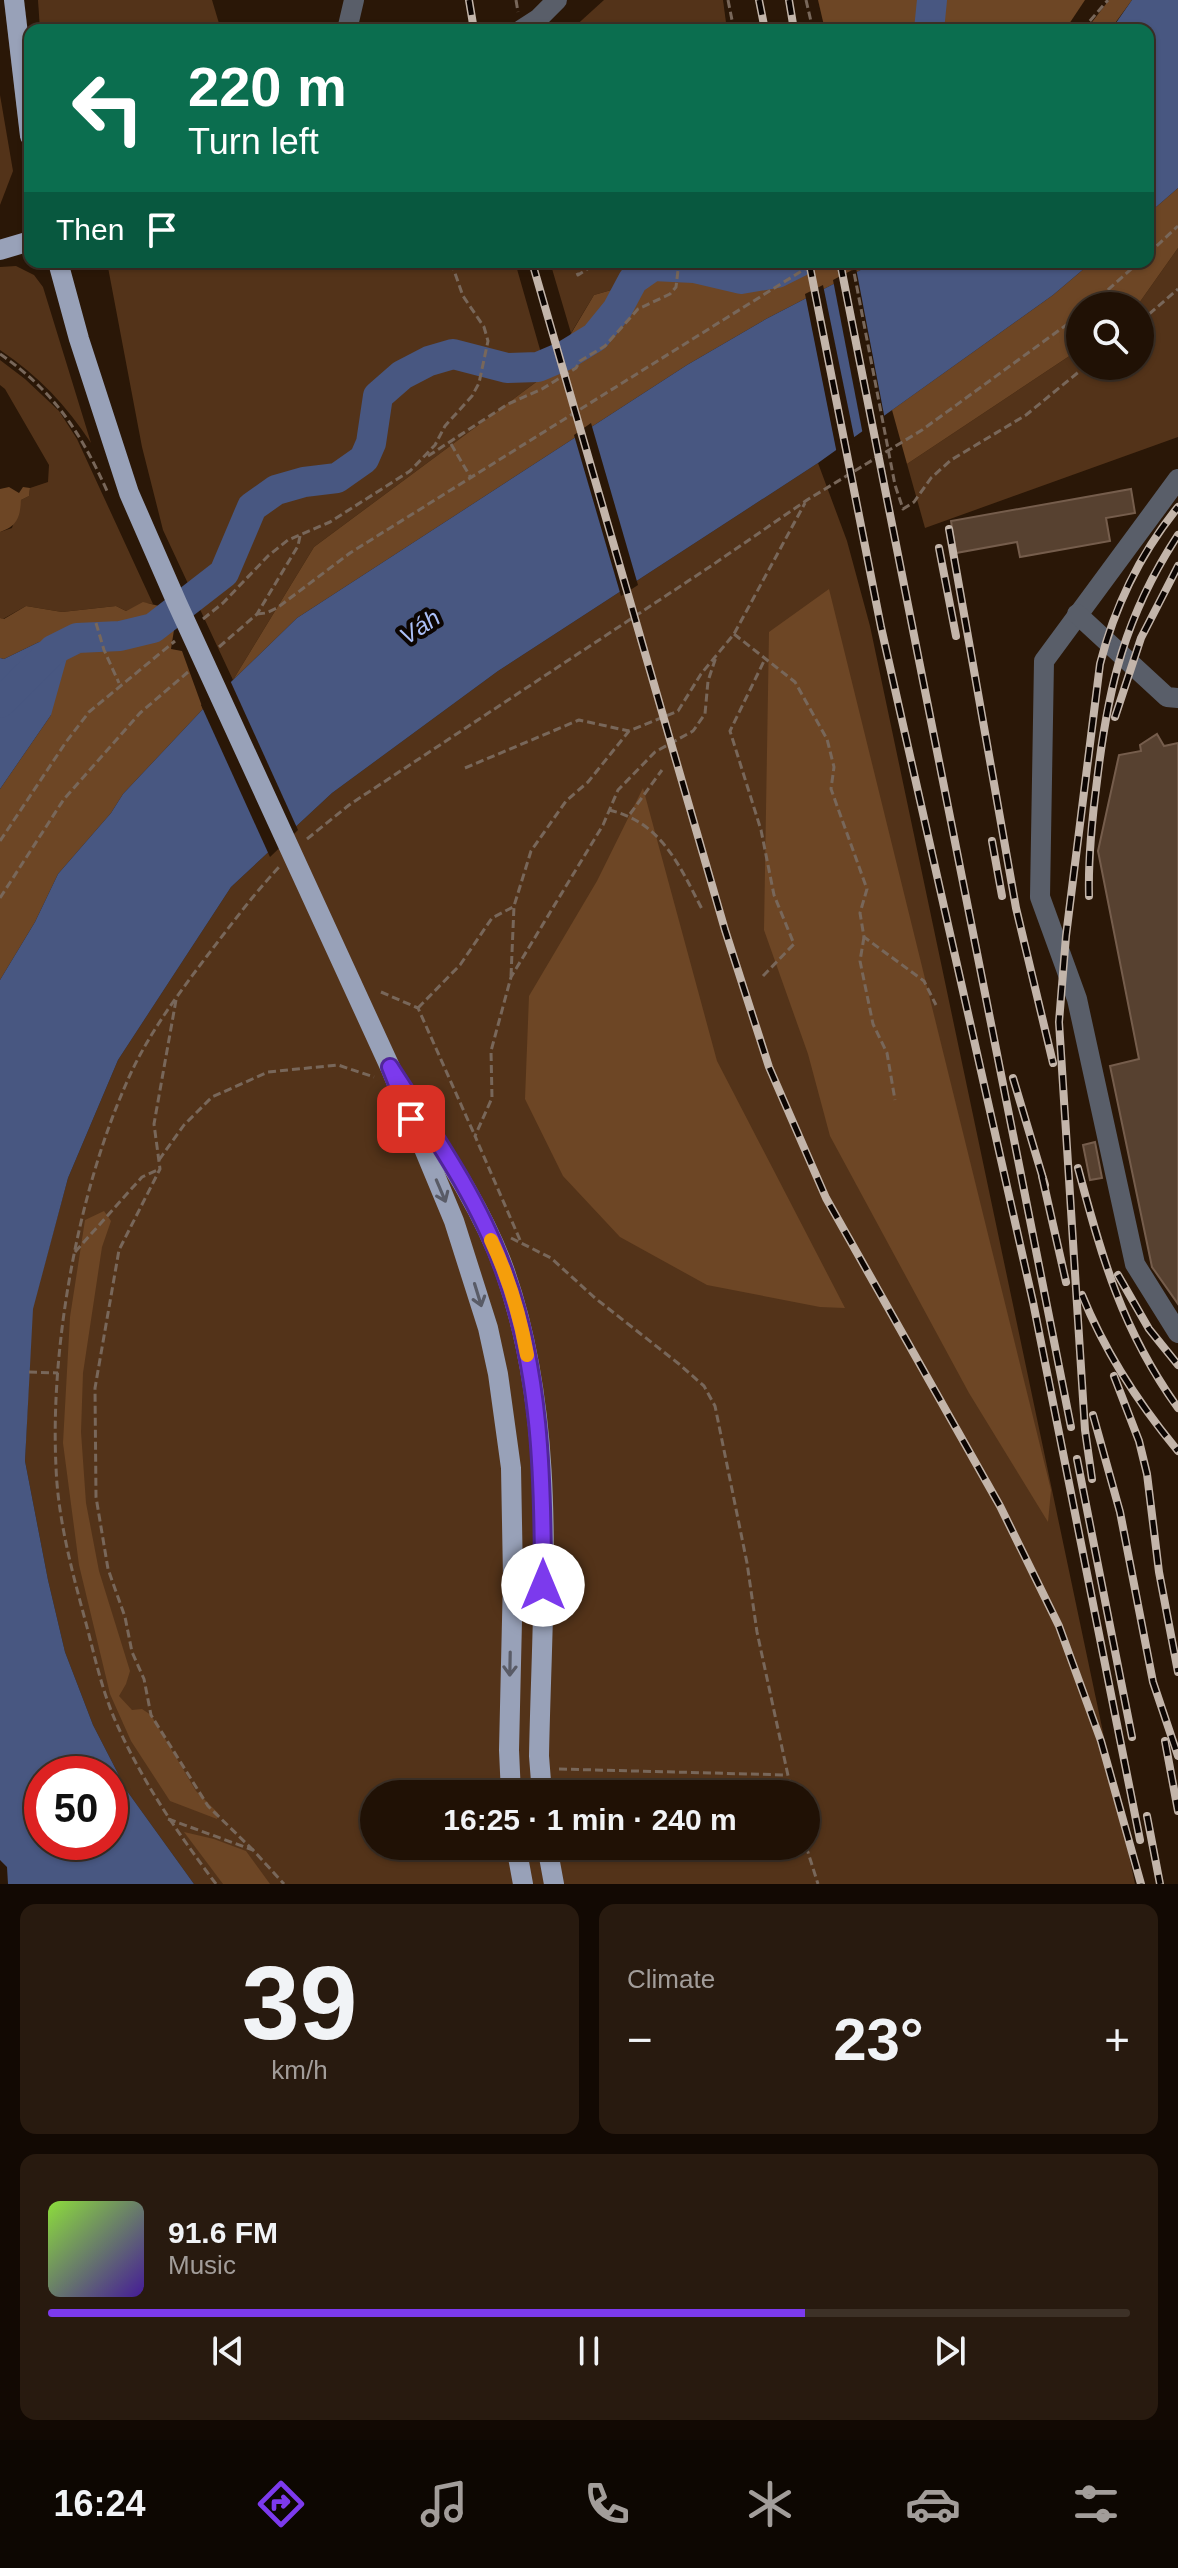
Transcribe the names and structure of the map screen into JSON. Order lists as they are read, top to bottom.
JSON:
{
  "water": ["Váh"],
  "page": {
    "turn": ["220 m", "Turn left"],
    "then": "Then",
    "limit": "50",
    "trip": "16:25 · 1 min · 240 m",
    "tile": [
      ["39", "km/h"],
      "Climate"
    ],
    "heat": ["−", "23°", "+"],
    "song": ["91.6 FM", "Music"],
    "tabs": "16:24"
  }
}
